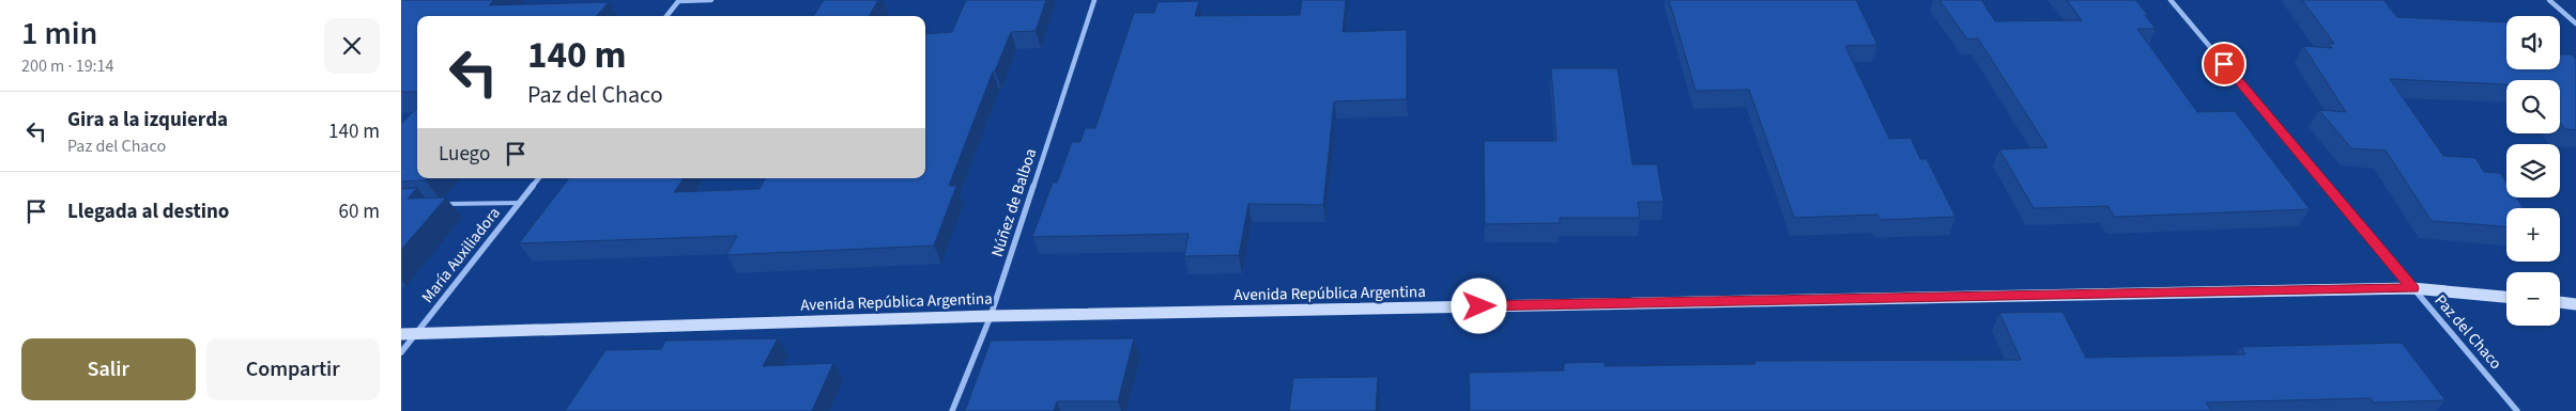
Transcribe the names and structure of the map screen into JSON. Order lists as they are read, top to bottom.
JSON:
{
  "streets": {
    "main road": ["Avenida República Argentina"],
    "street": ["Núñez de Balboa", "María Auxiliadora", "Paz del Chaco"]
  },
  "crossings": [
    ["Núñez de Balboa", "Avenida República Argentina"],
    ["María Auxiliadora", "Avenida República Argentina"],
    ["Avenida República Argentina", "Paz del Chaco"]
  ],
  "page": {
    "heading": ["1 min", "200 m · 19:14"],
    "map_buttons": ["+", "−"],
    "turn": ["140 m", "Paz del Chaco"],
    "list": [
      {
        "name": "Gira a la izquierda",
        "note": "Paz del Chaco",
        "value": "140 m"
      },
      {
        "name": "Llegada al destino",
        "value": "60 m"
      }
    ],
    "then": "Luego",
    "buttons": ["Salir", "Compartir"]
  }
}
